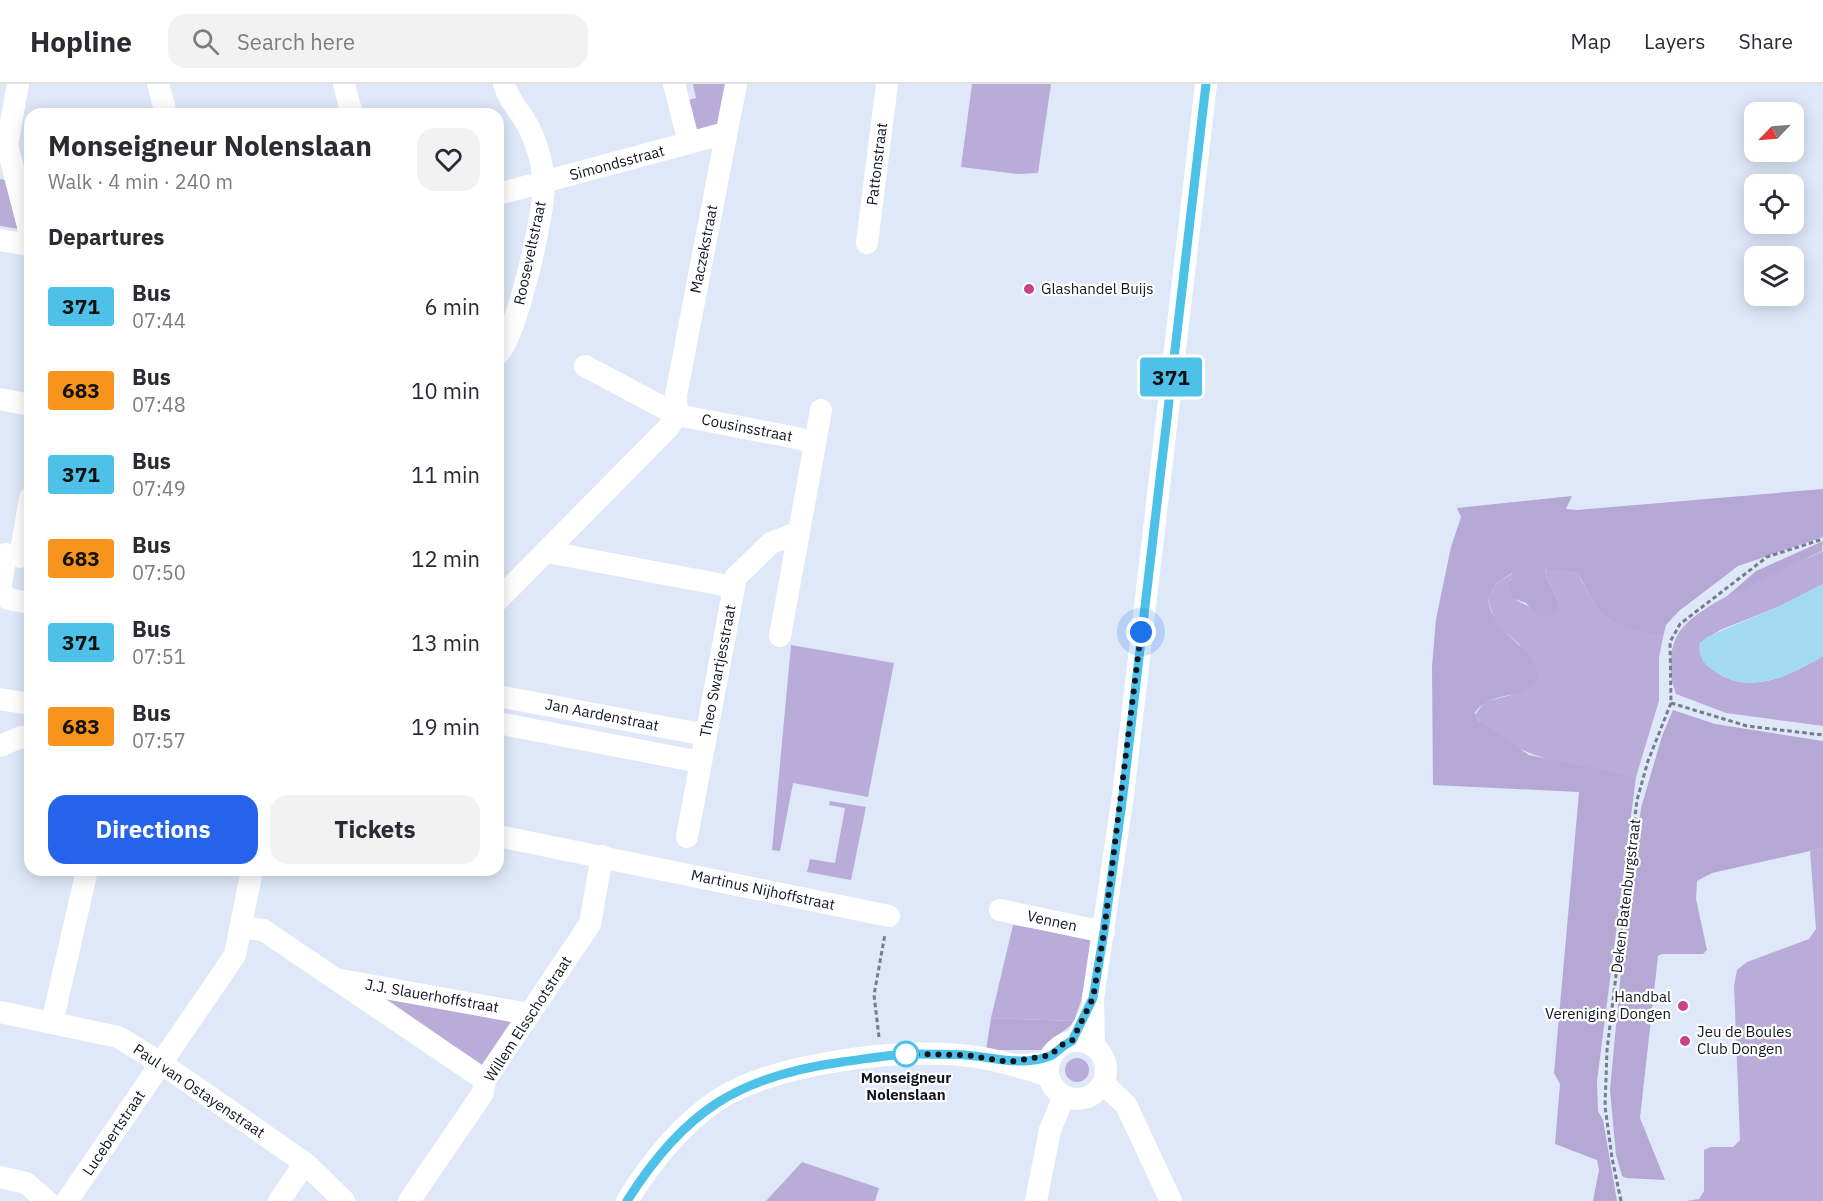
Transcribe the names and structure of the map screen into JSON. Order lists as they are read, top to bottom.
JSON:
{
  "streets": {
    "street": [
      "Simondsstraat",
      "Pattonstraat",
      "Maczekstraat",
      "Rooseveltstraat",
      "Cousinsstraat",
      "Theo Swartjesstraat",
      "Jan Aardenstraat",
      "Martinus Nijhoffstraat",
      "Vennen",
      "J.J. Slauerhoffstraat",
      "Willem Elsschotstraat",
      "Paul van Ostayenstraat",
      "Lucebertstraat"
    ],
    "path": ["Deken Batenburgstraat"]
  },
  "crossings": [
    ["Simondsstraat", "Maczekstraat"],
    ["Simondsstraat", "Rooseveltstraat"],
    ["Maczekstraat", "Cousinsstraat"],
    ["Theo Swartjesstraat", "Jan Aardenstraat"],
    ["Martinus Nijhoffstraat", "Willem Elsschotstraat"],
    ["J.J. Slauerhoffstraat", "Willem Elsschotstraat"],
    ["J.J. Slauerhoffstraat", "Lucebertstraat"],
    ["Paul van Ostayenstraat", "Lucebertstraat"]
  ],
  "places": [
    "Glashandel Buijs",
    "Handbal Vereniging Dongen",
    "Jeu de Boules Club Dongen",
    "Monseigneur Nolenslaan"
  ],
  "lines": ["bus line 371"],
  "north": "bottom left",
  "page": {
    "header": "Hopline",
    "search": "Search here",
    "nav": ["Map", "Layers", "Share"],
    "on_map": "371",
    "heading": [
      ["Monseigneur Nolenslaan", "Walk · 4 min · 240 m"],
      "Departures"
    ],
    "list": [
      {
        "mark": "371",
        "name": "Bus",
        "note": "07:44",
        "value": "6 min"
      },
      {
        "mark": "683",
        "name": "Bus",
        "note": "07:48",
        "value": "10 min"
      },
      {
        "mark": "371",
        "name": "Bus",
        "note": "07:49",
        "value": "11 min"
      },
      {
        "mark": "683",
        "name": "Bus",
        "note": "07:50",
        "value": "12 min"
      },
      {
        "mark": "371",
        "name": "Bus",
        "note": "07:51",
        "value": "13 min"
      },
      {
        "mark": "683",
        "name": "Bus",
        "note": "07:57",
        "value": "19 min"
      }
    ],
    "buttons": ["Directions", "Tickets"]
  }
}
